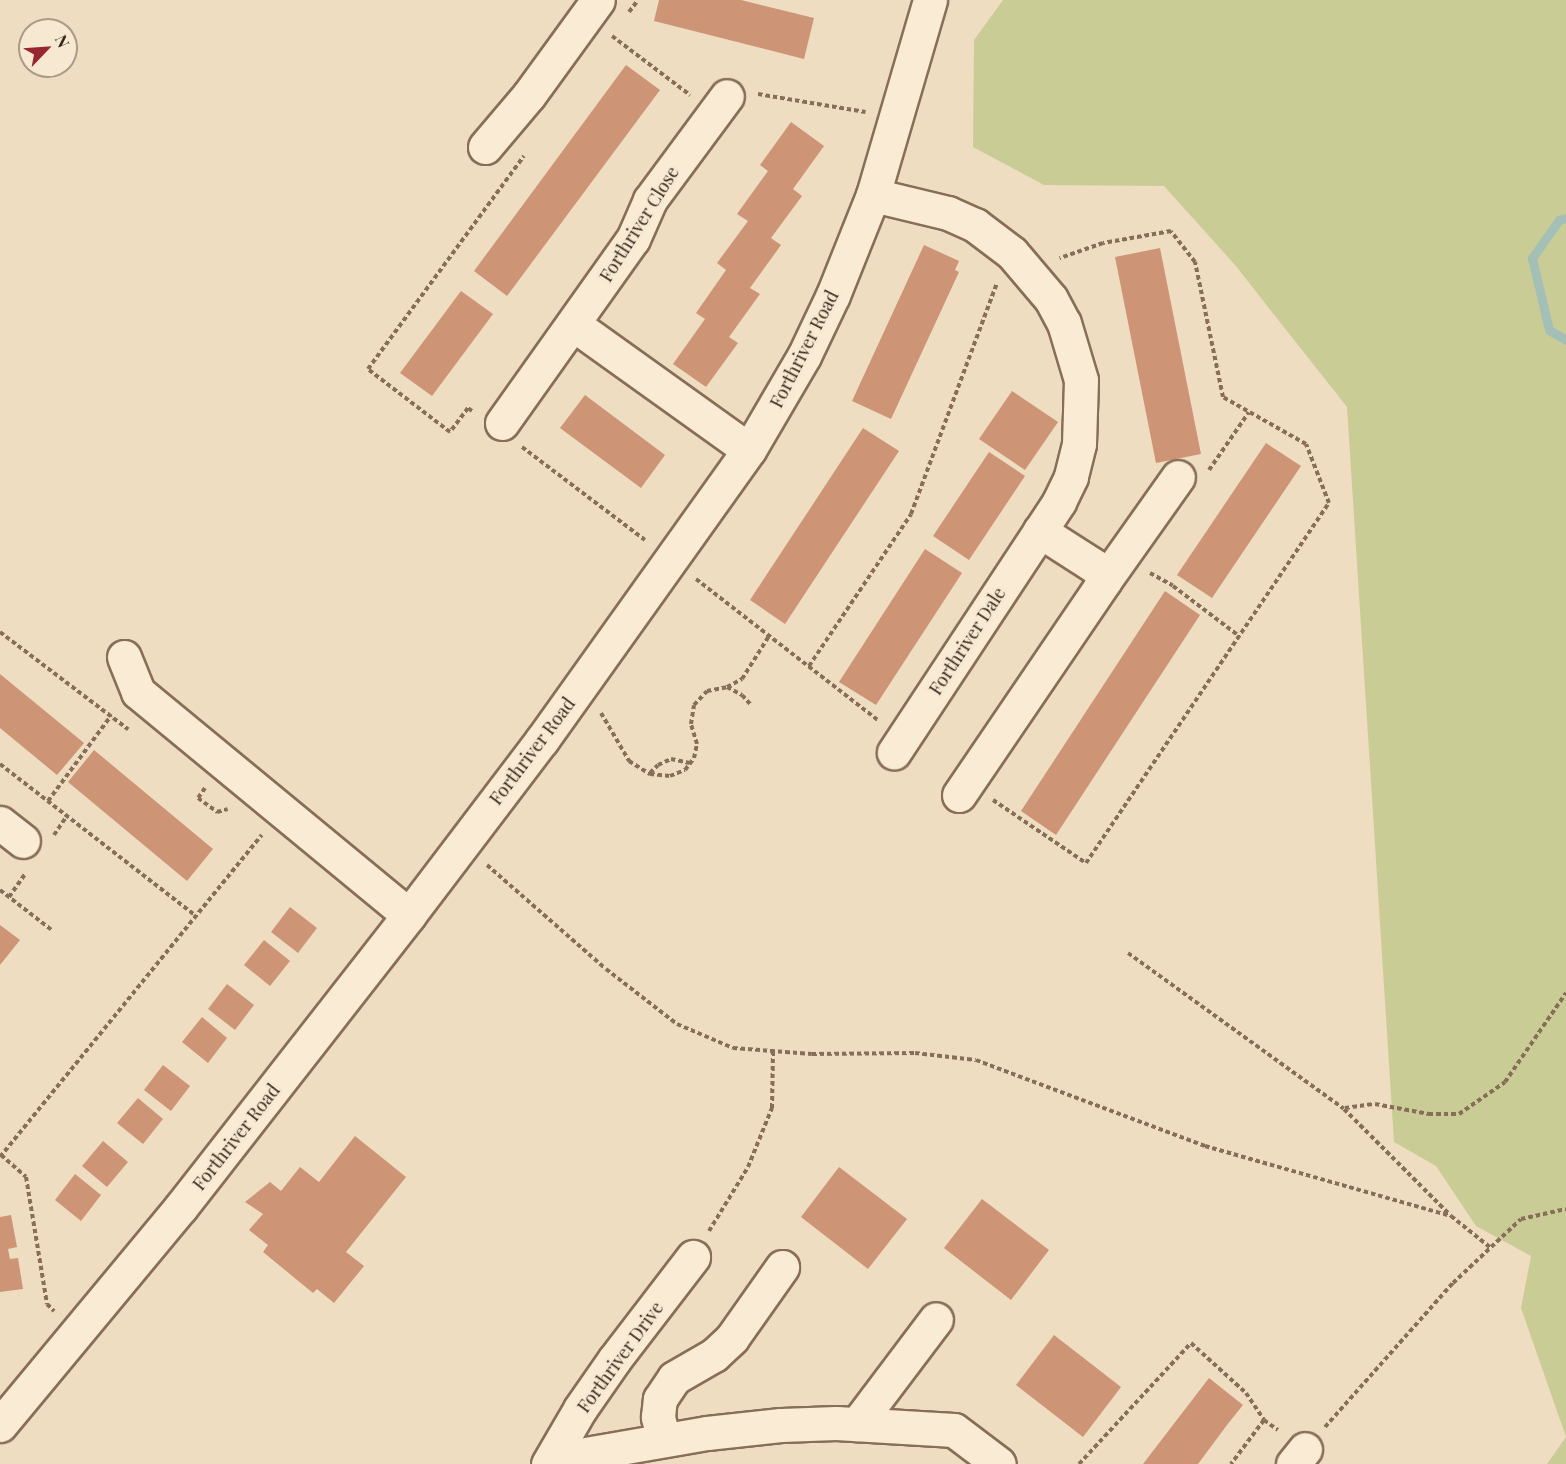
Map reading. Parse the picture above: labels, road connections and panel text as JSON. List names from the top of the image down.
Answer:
{
  "streets": {
    "street": [
      "Forthriver Close",
      "Forthriver Road",
      "Forthriver Dale",
      "Forthriver Drive"
    ]
  },
  "crossings": [
    ["Forthriver Road", "Forthriver Dale"]
  ],
  "north": "top right"
}
